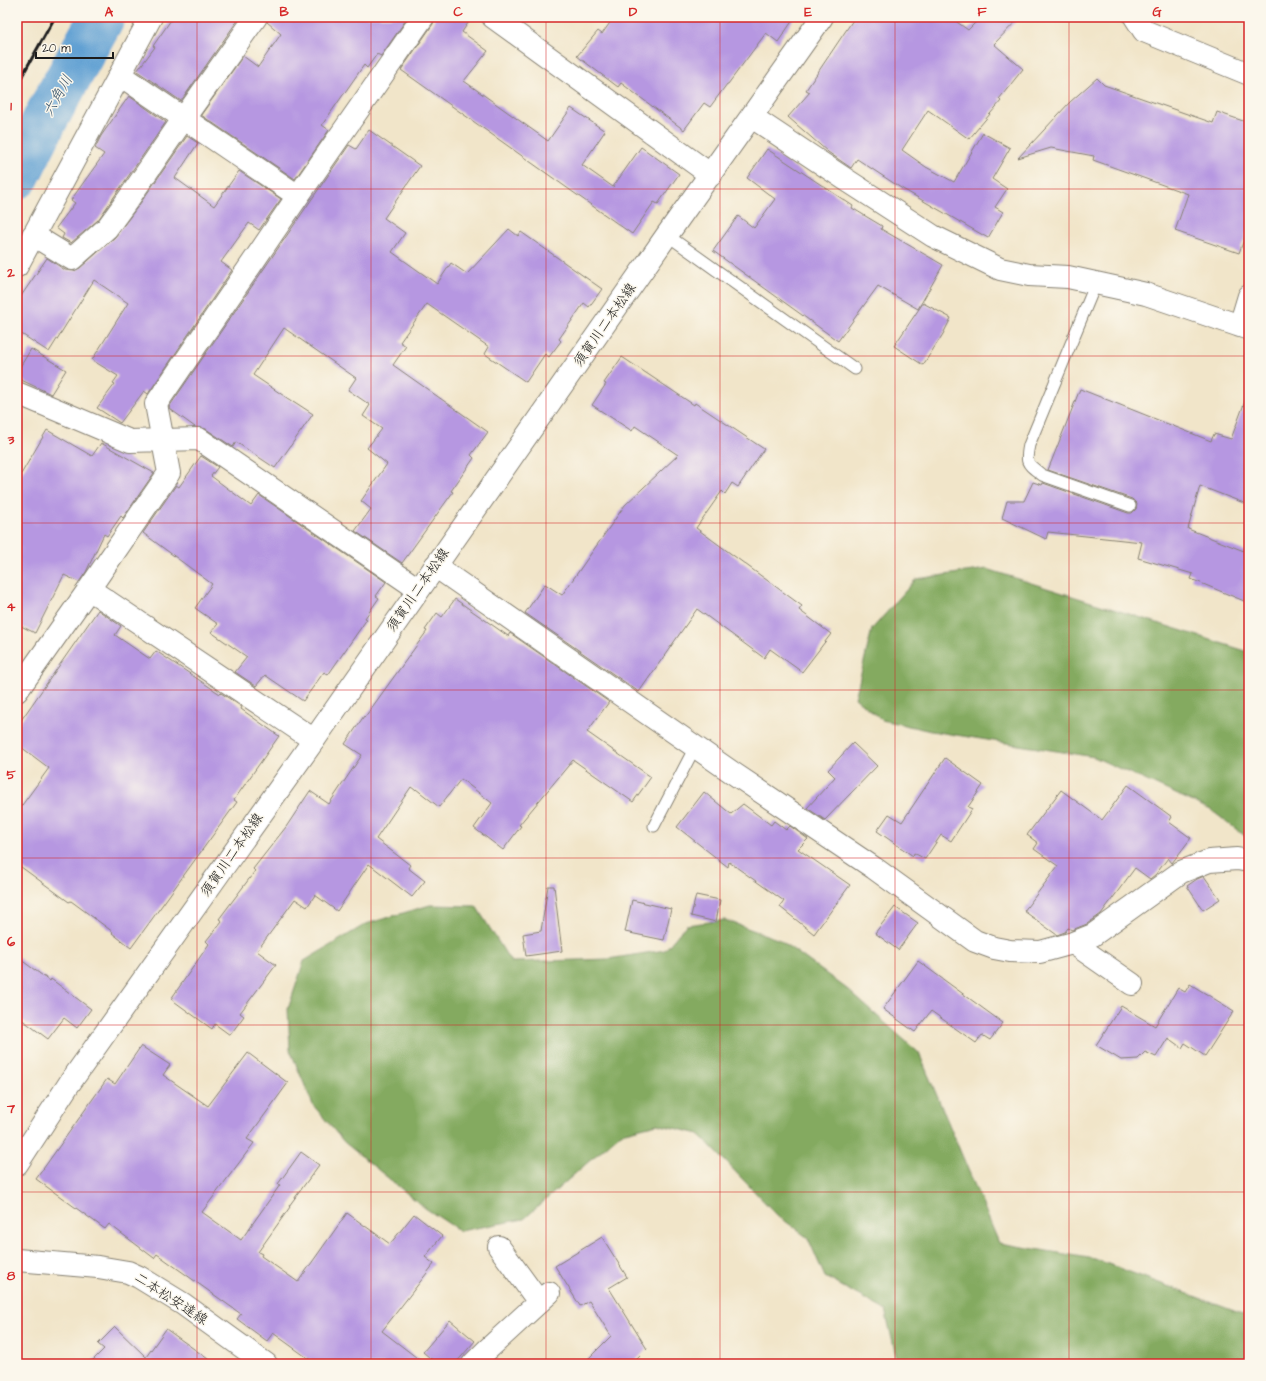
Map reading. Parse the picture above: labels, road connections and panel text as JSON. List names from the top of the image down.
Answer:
{
  "streets": {
    "street": ["須賀川二本松線", "二本松安達線"]
  },
  "water": ["六角川"],
  "scale_bar": "20 m",
  "grid": {
    "columns": [
      "A",
      "B",
      "C",
      "D",
      "E",
      "F",
      "G"
    ],
    "rows": [
      "1",
      "2",
      "3",
      "4",
      "5",
      "6",
      "7",
      "8"
    ]
  }
}
